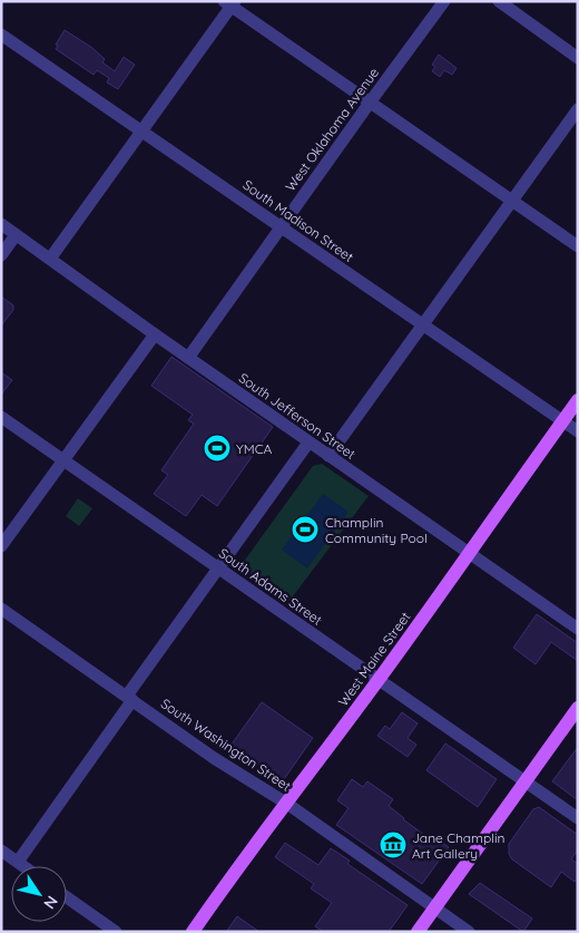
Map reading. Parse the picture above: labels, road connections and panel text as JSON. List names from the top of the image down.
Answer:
{
  "streets": {
    "main road": ["West Maine Street"],
    "street": [
      "West Oklahoma Avenue",
      "South Madison Street",
      "South Jefferson Street",
      "South Adams Street",
      "South Washington Street"
    ]
  },
  "crossings": [
    ["West Oklahoma Avenue", "South Madison Street"],
    ["West Oklahoma Avenue", "South Jefferson Street"],
    ["South Madison Street", "West Maine Street"],
    ["South Jefferson Street", "West Maine Street"],
    ["South Adams Street", "West Maine Street"],
    ["West Maine Street", "South Washington Street"]
  ],
  "places": {
    "sports": ["YMCA", "Champlin Community Pool"],
    "museum": ["Jane Champlin Art Gallery"]
  },
  "north": "bottom right"
}
